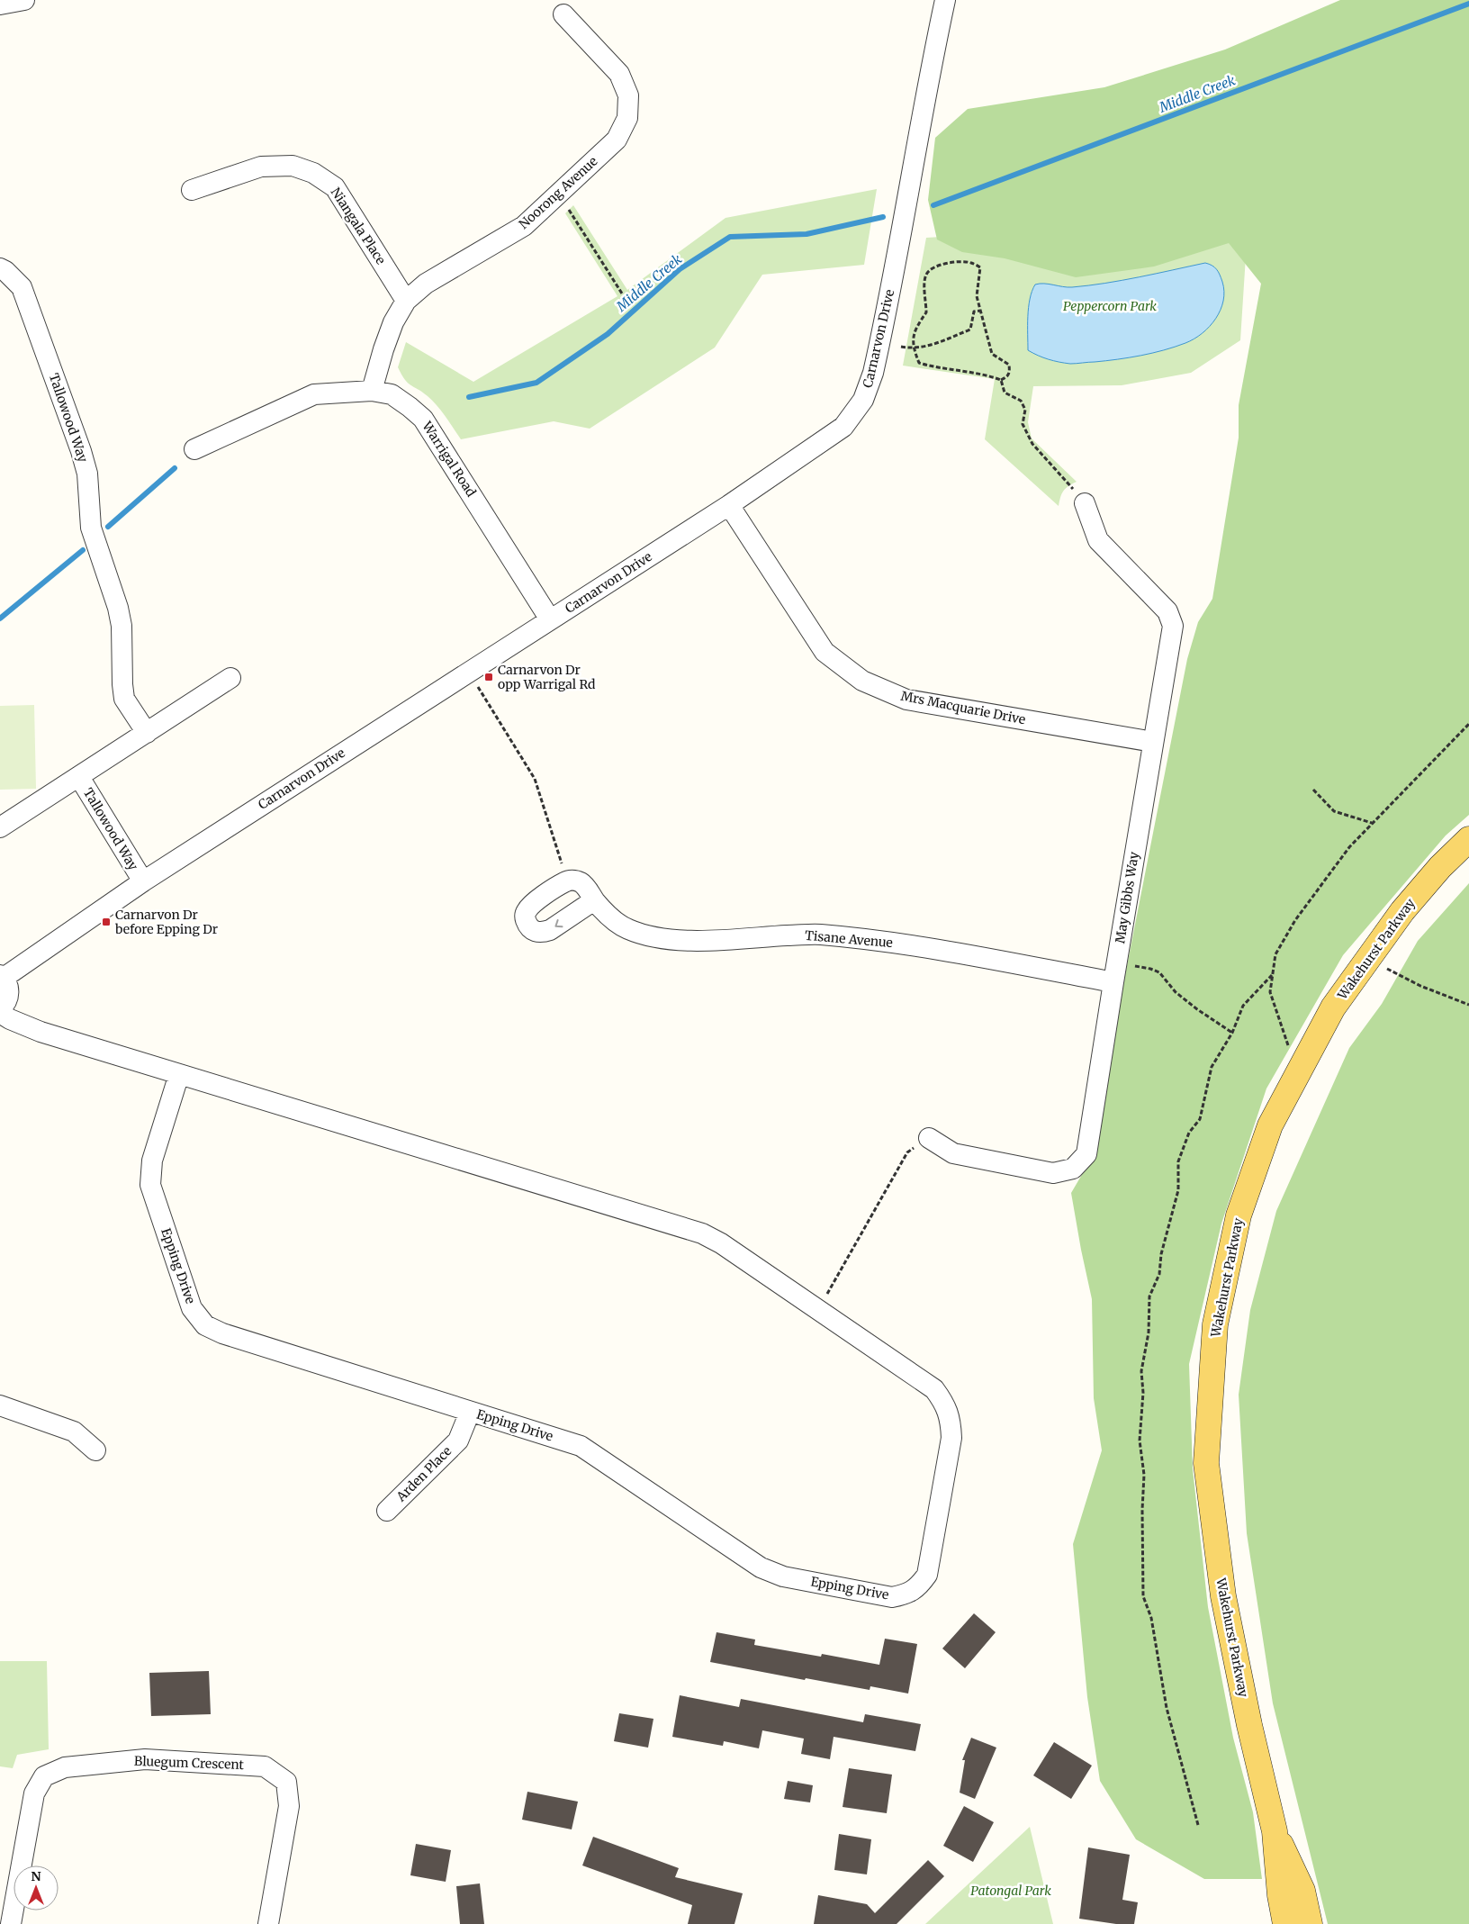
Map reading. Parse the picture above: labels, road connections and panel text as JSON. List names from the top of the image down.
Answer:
{
  "streets": {
    "main road": ["Wakehurst Parkway"],
    "street": [
      "Noorong Avenue",
      "Niangala Place",
      "Carnarvon Drive",
      "Tallowood Way",
      "Warrigal Road",
      "Mrs Macquarie Drive",
      "May Gibbs Way",
      "Tisane Avenue",
      "Epping Drive",
      "Arden Place",
      "Bluegum Crescent"
    ]
  },
  "crossings": [
    ["Noorong Avenue", "Niangala Place"],
    ["Noorong Avenue", "Warrigal Road"],
    ["Carnarvon Drive", "Tallowood Way"],
    ["Carnarvon Drive", "Warrigal Road"],
    ["Carnarvon Drive", "Mrs Macquarie Drive"],
    ["Mrs Macquarie Drive", "May Gibbs Way"],
    ["May Gibbs Way", "Tisane Avenue"],
    ["Epping Drive", "Arden Place"]
  ],
  "water": ["Middle Creek"],
  "parks": ["Peppercorn Park", "Patongal Park"],
  "places": {
    "transit": ["Carnarvon Dr opp Warrigal Rd", "Carnarvon Dr before Epping Dr"]
  },
  "north": "top"
}
